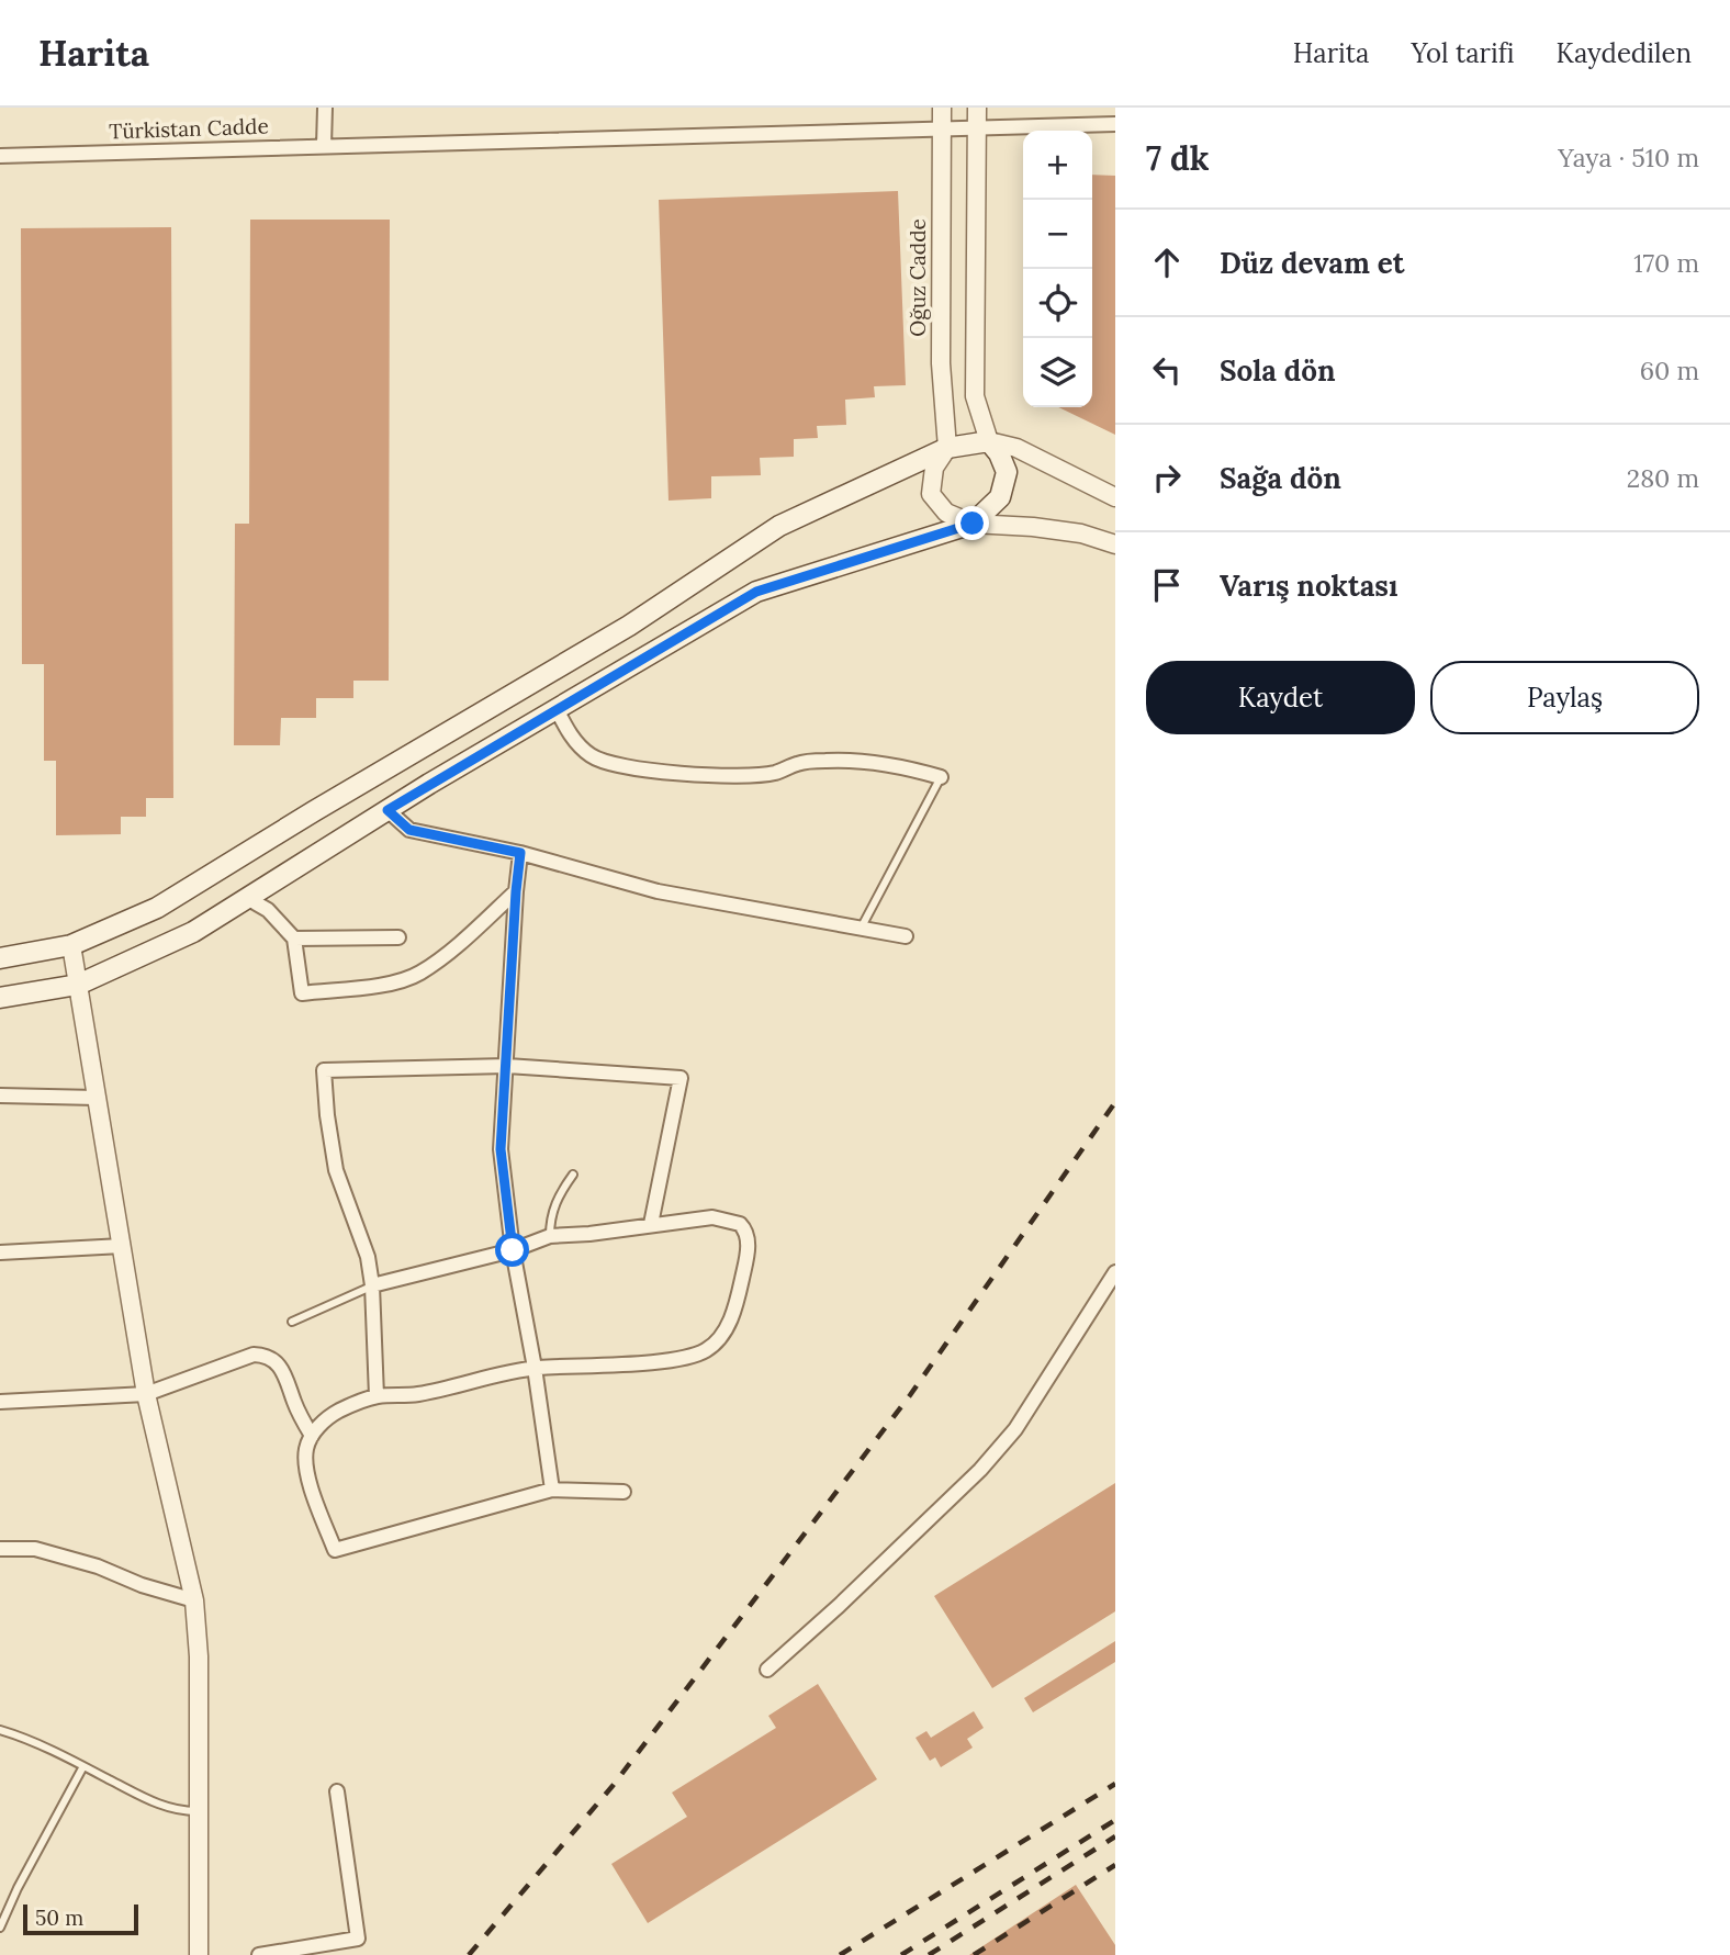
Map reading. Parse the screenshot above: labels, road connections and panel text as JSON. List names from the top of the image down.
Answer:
{
  "streets": {
    "street": ["Türkistan Cadde", "Oğuz Cadde"]
  },
  "crossings": [
    ["Türkistan Cadde", "Oğuz Cadde"]
  ],
  "scale_bar": "50 m",
  "page": {
    "header": "Harita",
    "nav": ["Harita", "Yol tarifi", "Kaydedilen"],
    "heading": ["7 dk", "Yaya · 510 m"],
    "map_buttons": ["+", "−"],
    "list": [
      ["Düz devam et", "170 m"],
      ["Sola dön", "60 m"],
      ["Sağa dön", "280 m"],
      "Varış noktası"
    ],
    "buttons": ["Kaydet", "Paylaş"],
    "scale": "50 m"
  }
}
